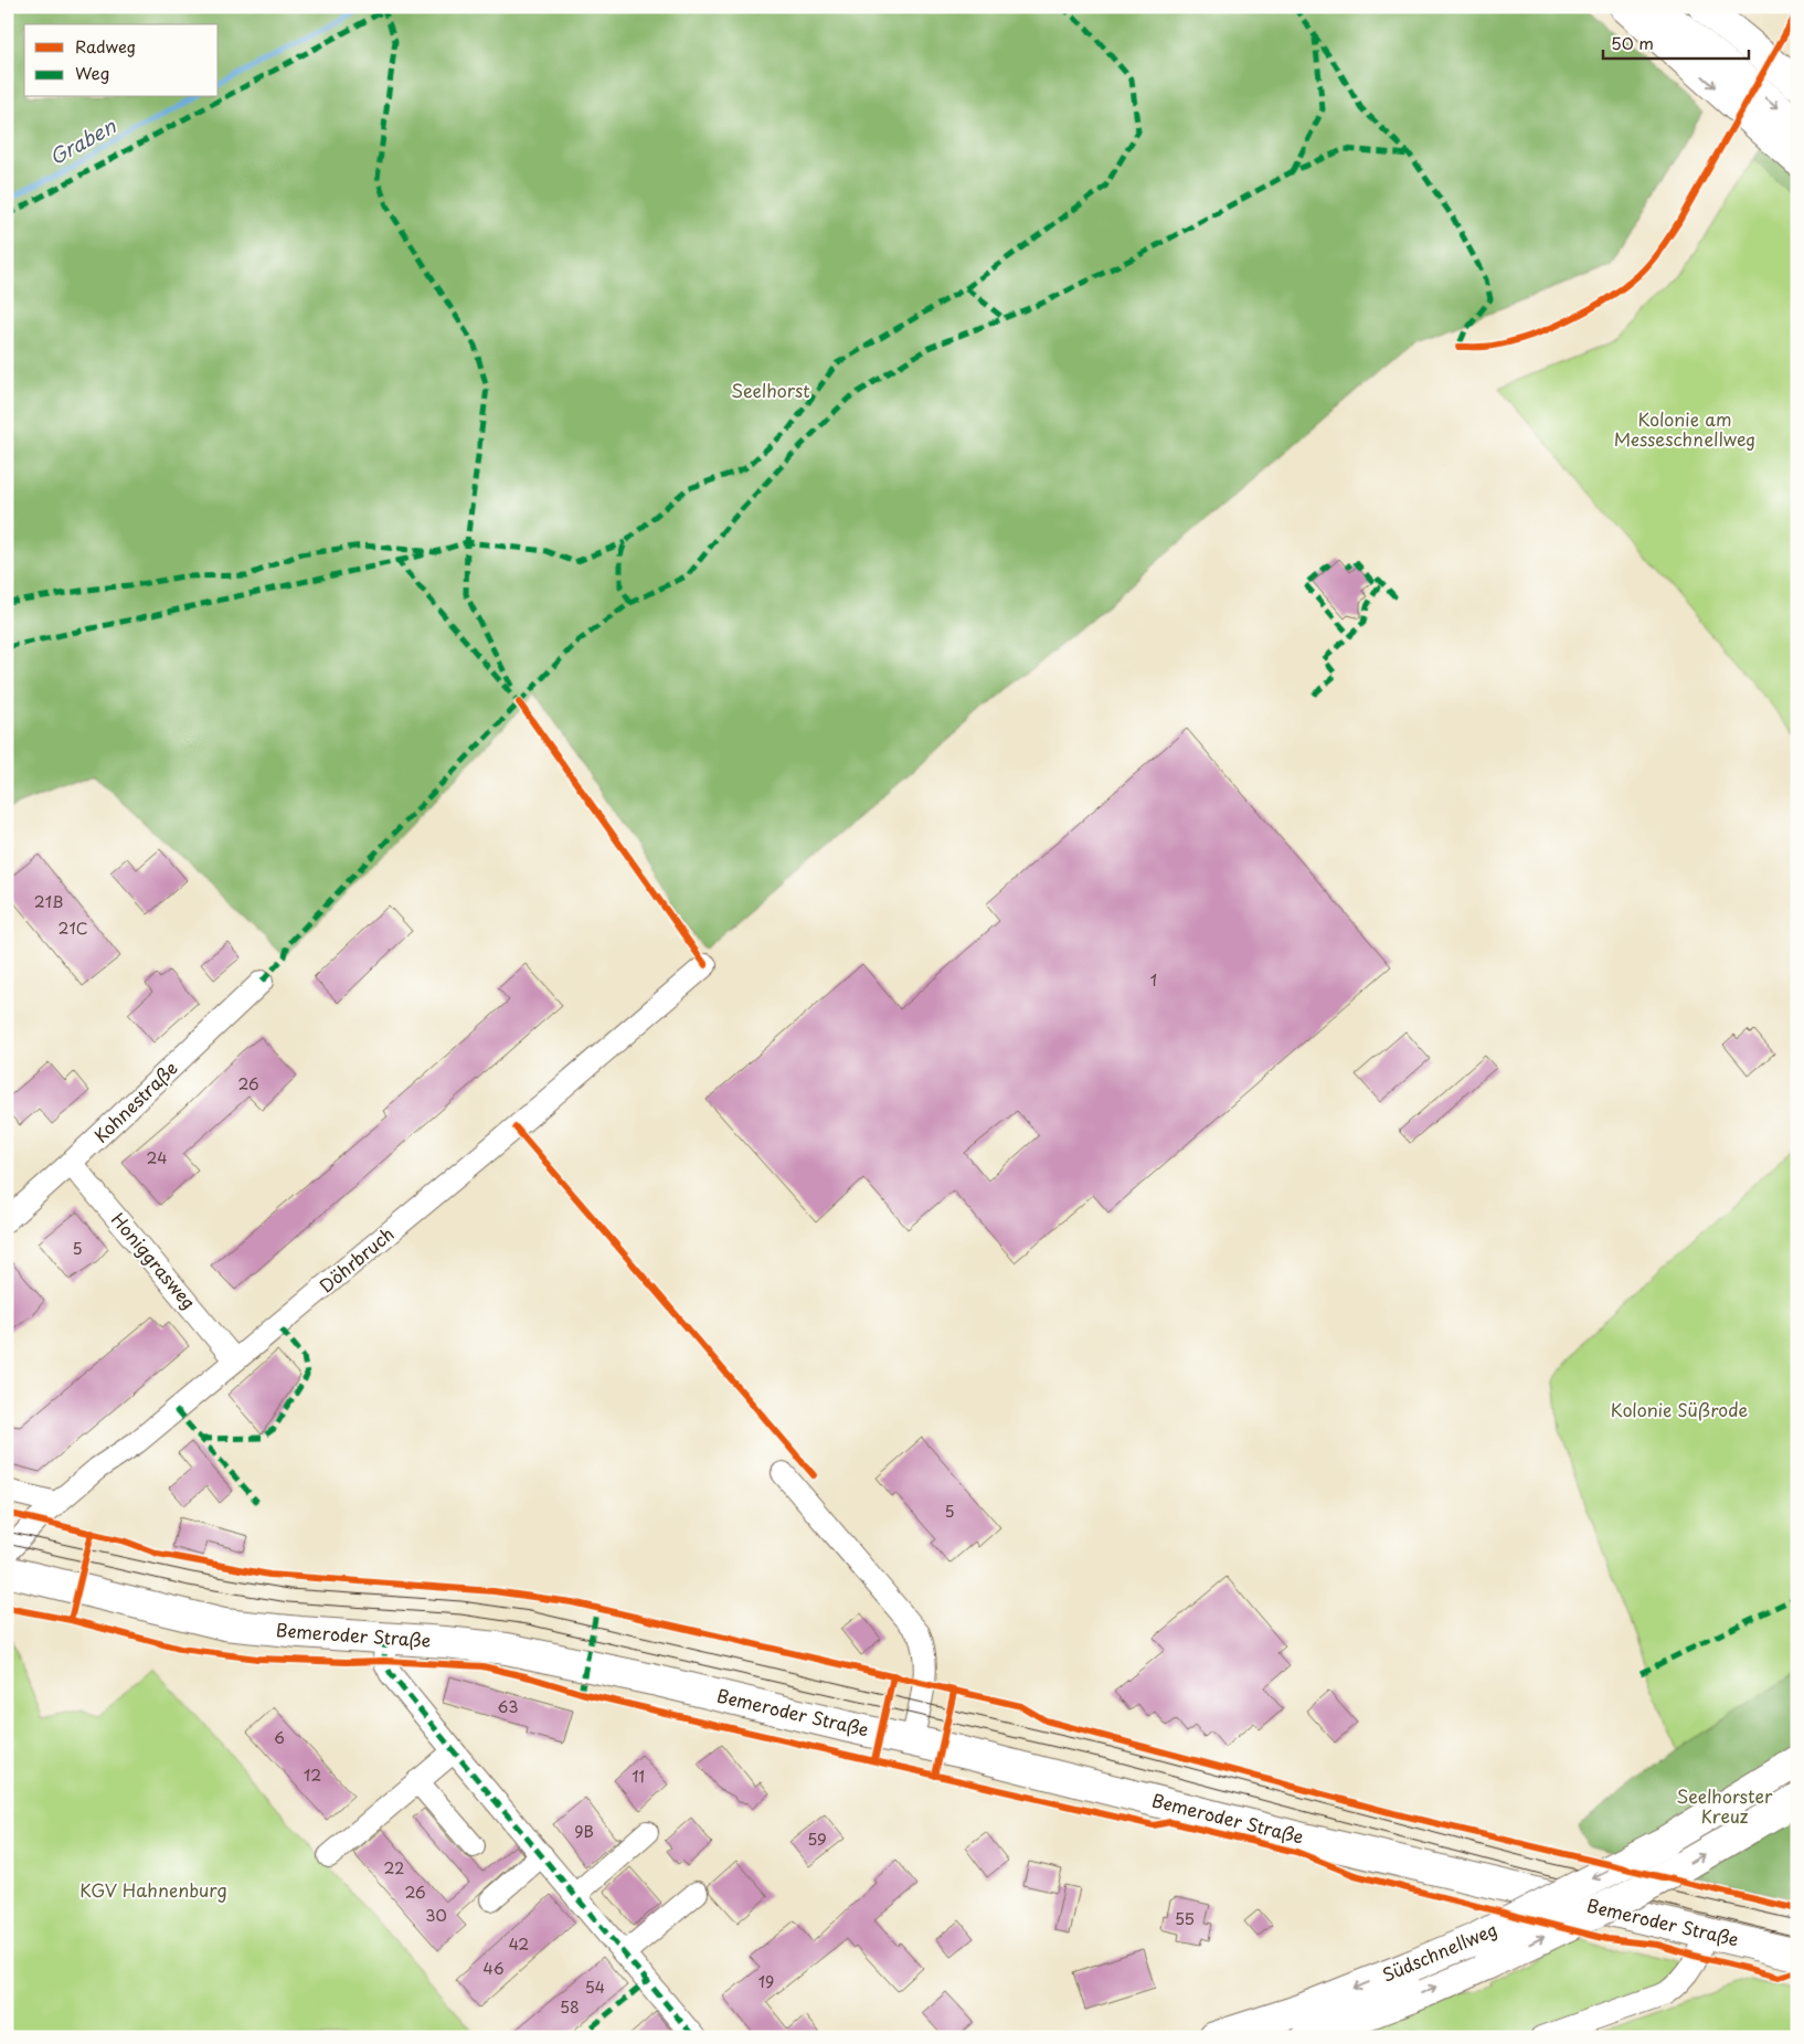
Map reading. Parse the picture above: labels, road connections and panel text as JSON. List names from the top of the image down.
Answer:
{
  "streets": {
    "main road": ["Bemeroder Straße", "Südschnellweg"],
    "street": ["Kohnestraße", "Döhrbruch", "Honiggrasweg"]
  },
  "crossings": [
    ["Kohnestraße", "Honiggrasweg"],
    ["Döhrbruch", "Honiggrasweg"]
  ],
  "water": ["Graben"],
  "parks": [
    "Seelhorst",
    "Kolonie am Messeschnellweg",
    "Kolonie Süßrode",
    "Seelhorster Kreuz",
    "KGV Hahnenburg"
  ],
  "house_numbers": [
    "21B",
    "21C",
    "1",
    "26",
    "24",
    "5",
    "5",
    "63",
    "6",
    "12",
    "11",
    "9B",
    "59",
    "22",
    "26",
    "30",
    "55",
    "42",
    "46",
    "19",
    "54",
    "58"
  ],
  "legend": ["Radweg", "Weg"],
  "scale_bar": "50 m"
}
